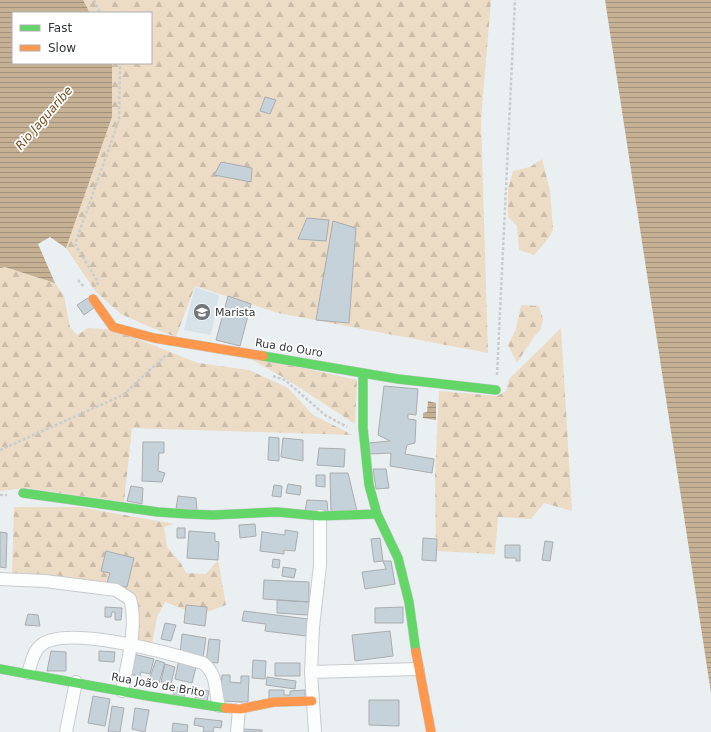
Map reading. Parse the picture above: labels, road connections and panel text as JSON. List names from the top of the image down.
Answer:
{
  "streets": {
    "street": ["Rua do Ouro", "Rua João de Brito"]
  },
  "water": ["Rio Jaguaribe"],
  "places": {
    "school or university": ["Marista"]
  },
  "legend": ["Fast", "Slow"]
}
